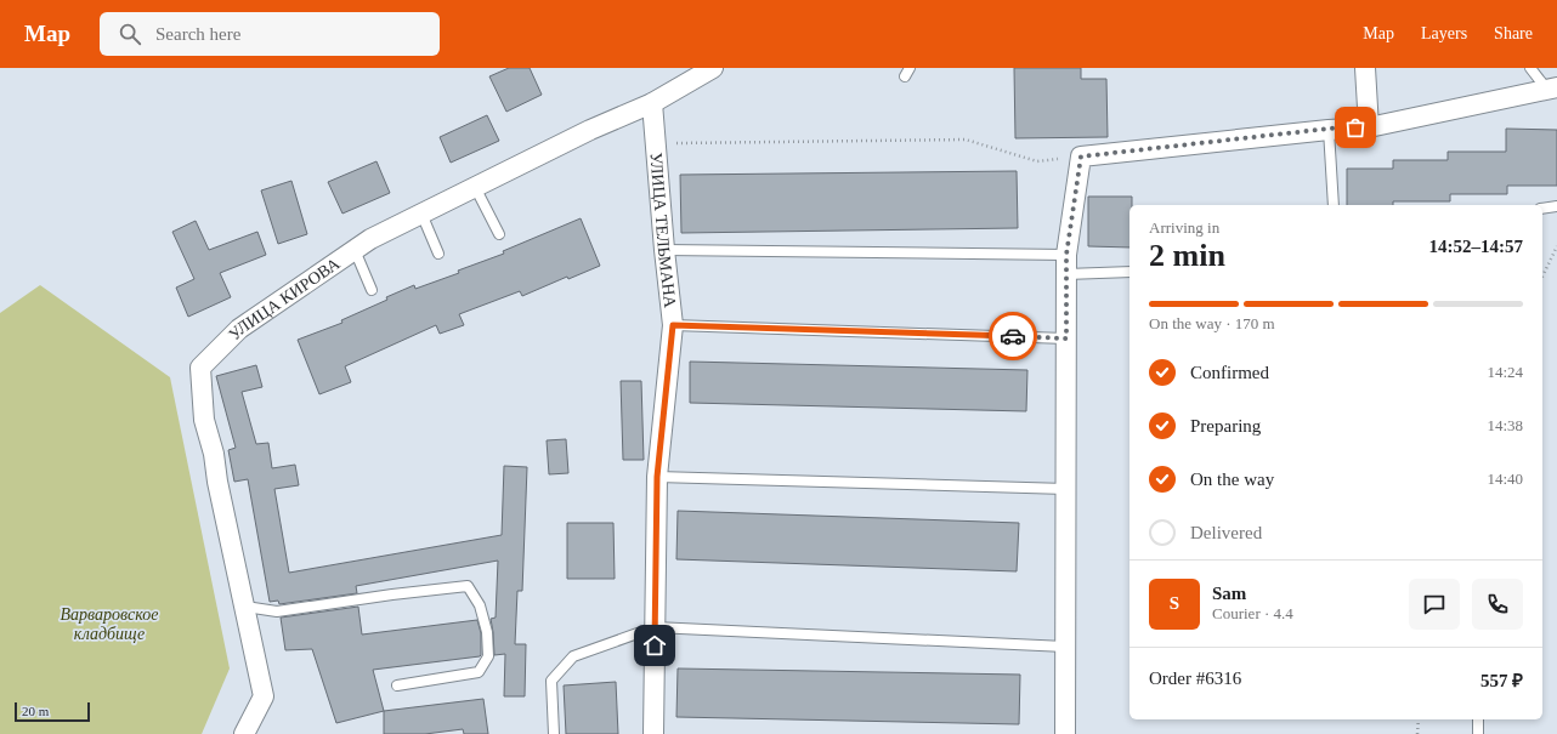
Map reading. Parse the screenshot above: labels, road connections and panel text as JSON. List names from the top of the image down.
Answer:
{
  "streets": {
    "street": ["УЛИЦА ТЕЛЬМАНА", "УЛИЦА КИРОВА"]
  },
  "crossings": [
    ["УЛИЦА ТЕЛЬМАНА", "УЛИЦА КИРОВА"]
  ],
  "parks": ["Варваровское кладбище"],
  "scale_bar": "20 m",
  "page": {
    "header": "Map",
    "search": "Search here",
    "nav": ["Map", "Layers", "Share"],
    "heading": ["2 min", "Arriving in", "14:52–14:57"],
    "panel": [
      "Sam",
      "Courier · 4.4",
      "Order #6316",
      "557 ₽"
    ],
    "bar": "On the way · 170 m",
    "list": [
      ["Confirmed", "14:24"],
      ["Preparing", "14:38"],
      ["On the way", "14:40"],
      "Delivered"
    ],
    "round": "S",
    "scale": "20 m"
  }
}
